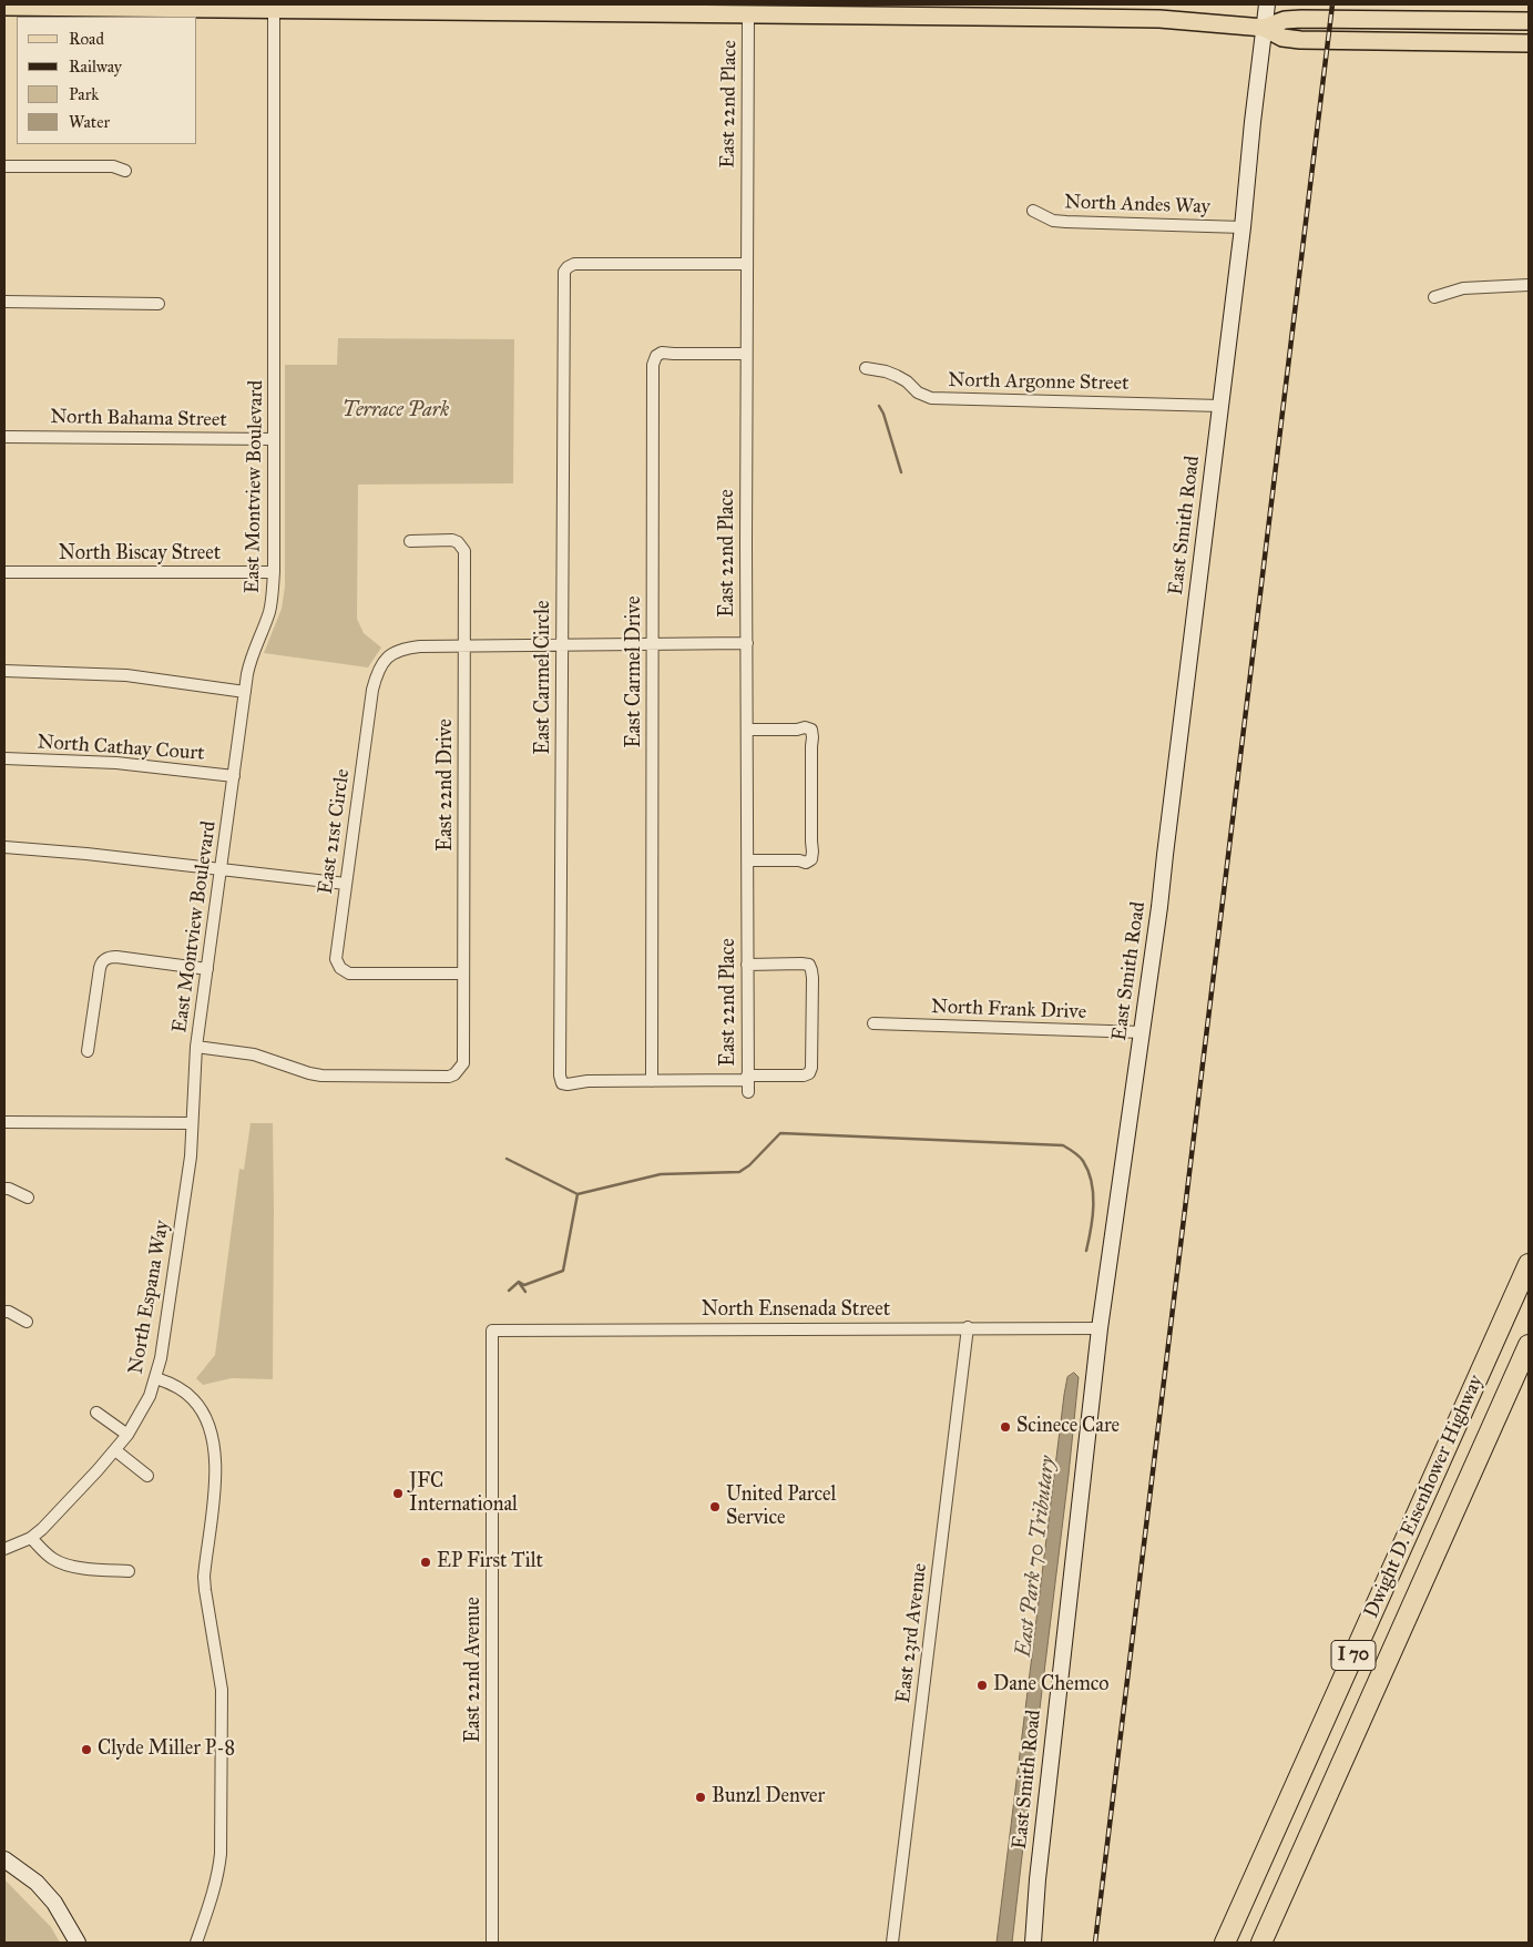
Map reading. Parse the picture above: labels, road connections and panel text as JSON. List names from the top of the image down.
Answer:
{
  "streets": {
    "highway": ["Dwight D. Eisenhower Highway", "I 70"],
    "street": [
      "East 22nd Place",
      "North Andes Way",
      "North Argonne Street",
      "North Bahama Street",
      "East Montview Boulevard",
      "East Smith Road",
      "North Biscay Street",
      "East Carmel Drive",
      "East Carmel Circle",
      "North Cathay Court",
      "East 22nd Drive",
      "East 21st Circle",
      "North Frank Drive",
      "North Espana Way",
      "North Ensenada Street",
      "East 23rd Avenue",
      "East 22nd Avenue"
    ]
  },
  "crossings": [
    ["East 22nd Place", "East Carmel Drive"],
    ["East 22nd Place", "East Carmel Circle"],
    ["East 22nd Place", "East 21st Circle"],
    ["North Andes Way", "East Smith Road"],
    ["North Argonne Street", "East Smith Road"],
    ["North Bahama Street", "East Montview Boulevard"],
    ["East Montview Boulevard", "North Biscay Street"],
    ["East Montview Boulevard", "North Cathay Court"],
    ["East Montview Boulevard", "East 22nd Drive"],
    ["East Montview Boulevard", "North Espana Way"],
    ["East Smith Road", "North Frank Drive"],
    ["East Smith Road", "North Ensenada Street"],
    ["East Carmel Drive", "East Carmel Circle"],
    ["East Carmel Drive", "East 21st Circle"],
    ["East Carmel Circle", "East 21st Circle"],
    ["East 22nd Drive", "East 21st Circle"],
    ["North Ensenada Street", "East 23rd Avenue"],
    ["North Ensenada Street", "East 22nd Avenue"]
  ],
  "water": ["East Park 70 Tributary"],
  "parks": ["Terrace Park"],
  "places": [
    "Scinece Care",
    "JFC International",
    "United Parcel Service",
    "EP First Tilt",
    "Dane Chemco",
    "Clyde Miller P-8",
    "Bunzl Denver"
  ],
  "legend": [
    "Road",
    "Railway",
    "Park",
    "Water"
  ]
}
